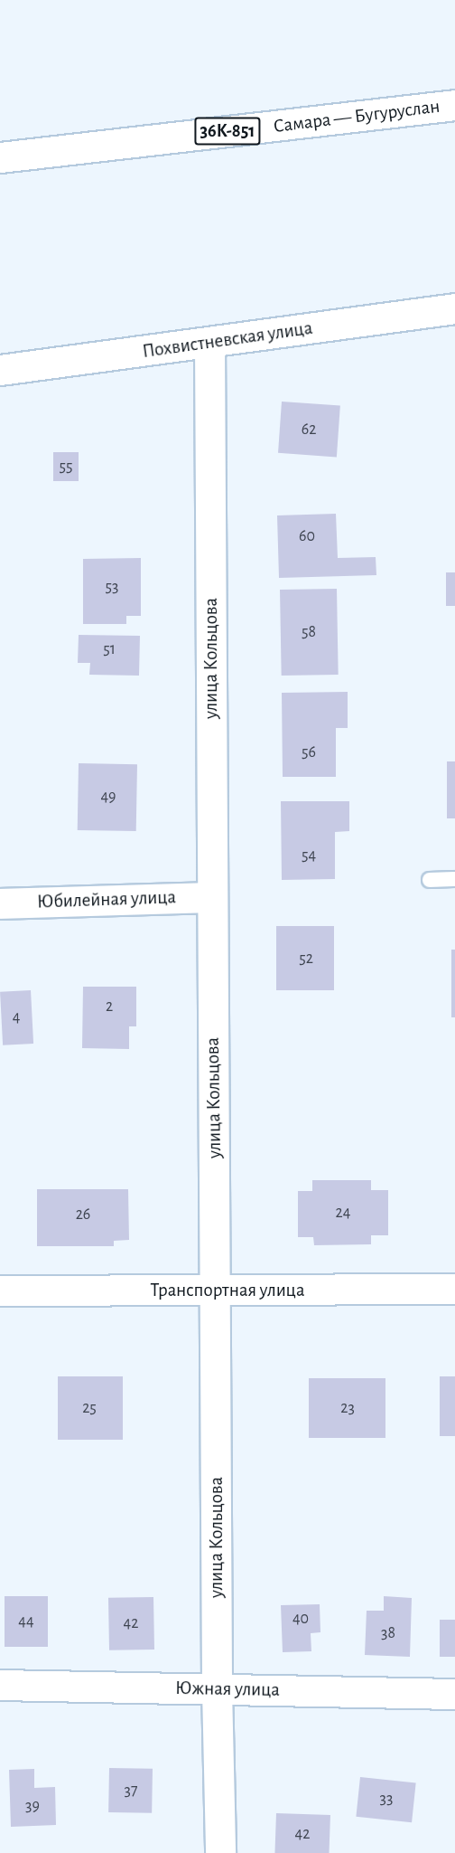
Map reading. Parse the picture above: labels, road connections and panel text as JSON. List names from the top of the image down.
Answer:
{
  "streets": {
    "street": [
      "Самара — Бугуруслан",
      "36К-851",
      "Похвистневская улица",
      "улица Кольцова",
      "Юбилейная улица",
      "Транспортная улица",
      "Южная улица"
    ]
  },
  "crossings": [
    ["Похвистневская улица", "улица Кольцова"],
    ["улица Кольцова", "Юбилейная улица"],
    ["улица Кольцова", "Транспортная улица"],
    ["улица Кольцова", "Южная улица"]
  ],
  "house_numbers": [
    "62",
    "55",
    "60",
    "53",
    "58",
    "51",
    "56",
    "49",
    "54",
    "52",
    "2",
    "4",
    "24",
    "26",
    "25",
    "23",
    "40",
    "44",
    "42",
    "38",
    "37",
    "33",
    "39",
    "42"
  ]
}
